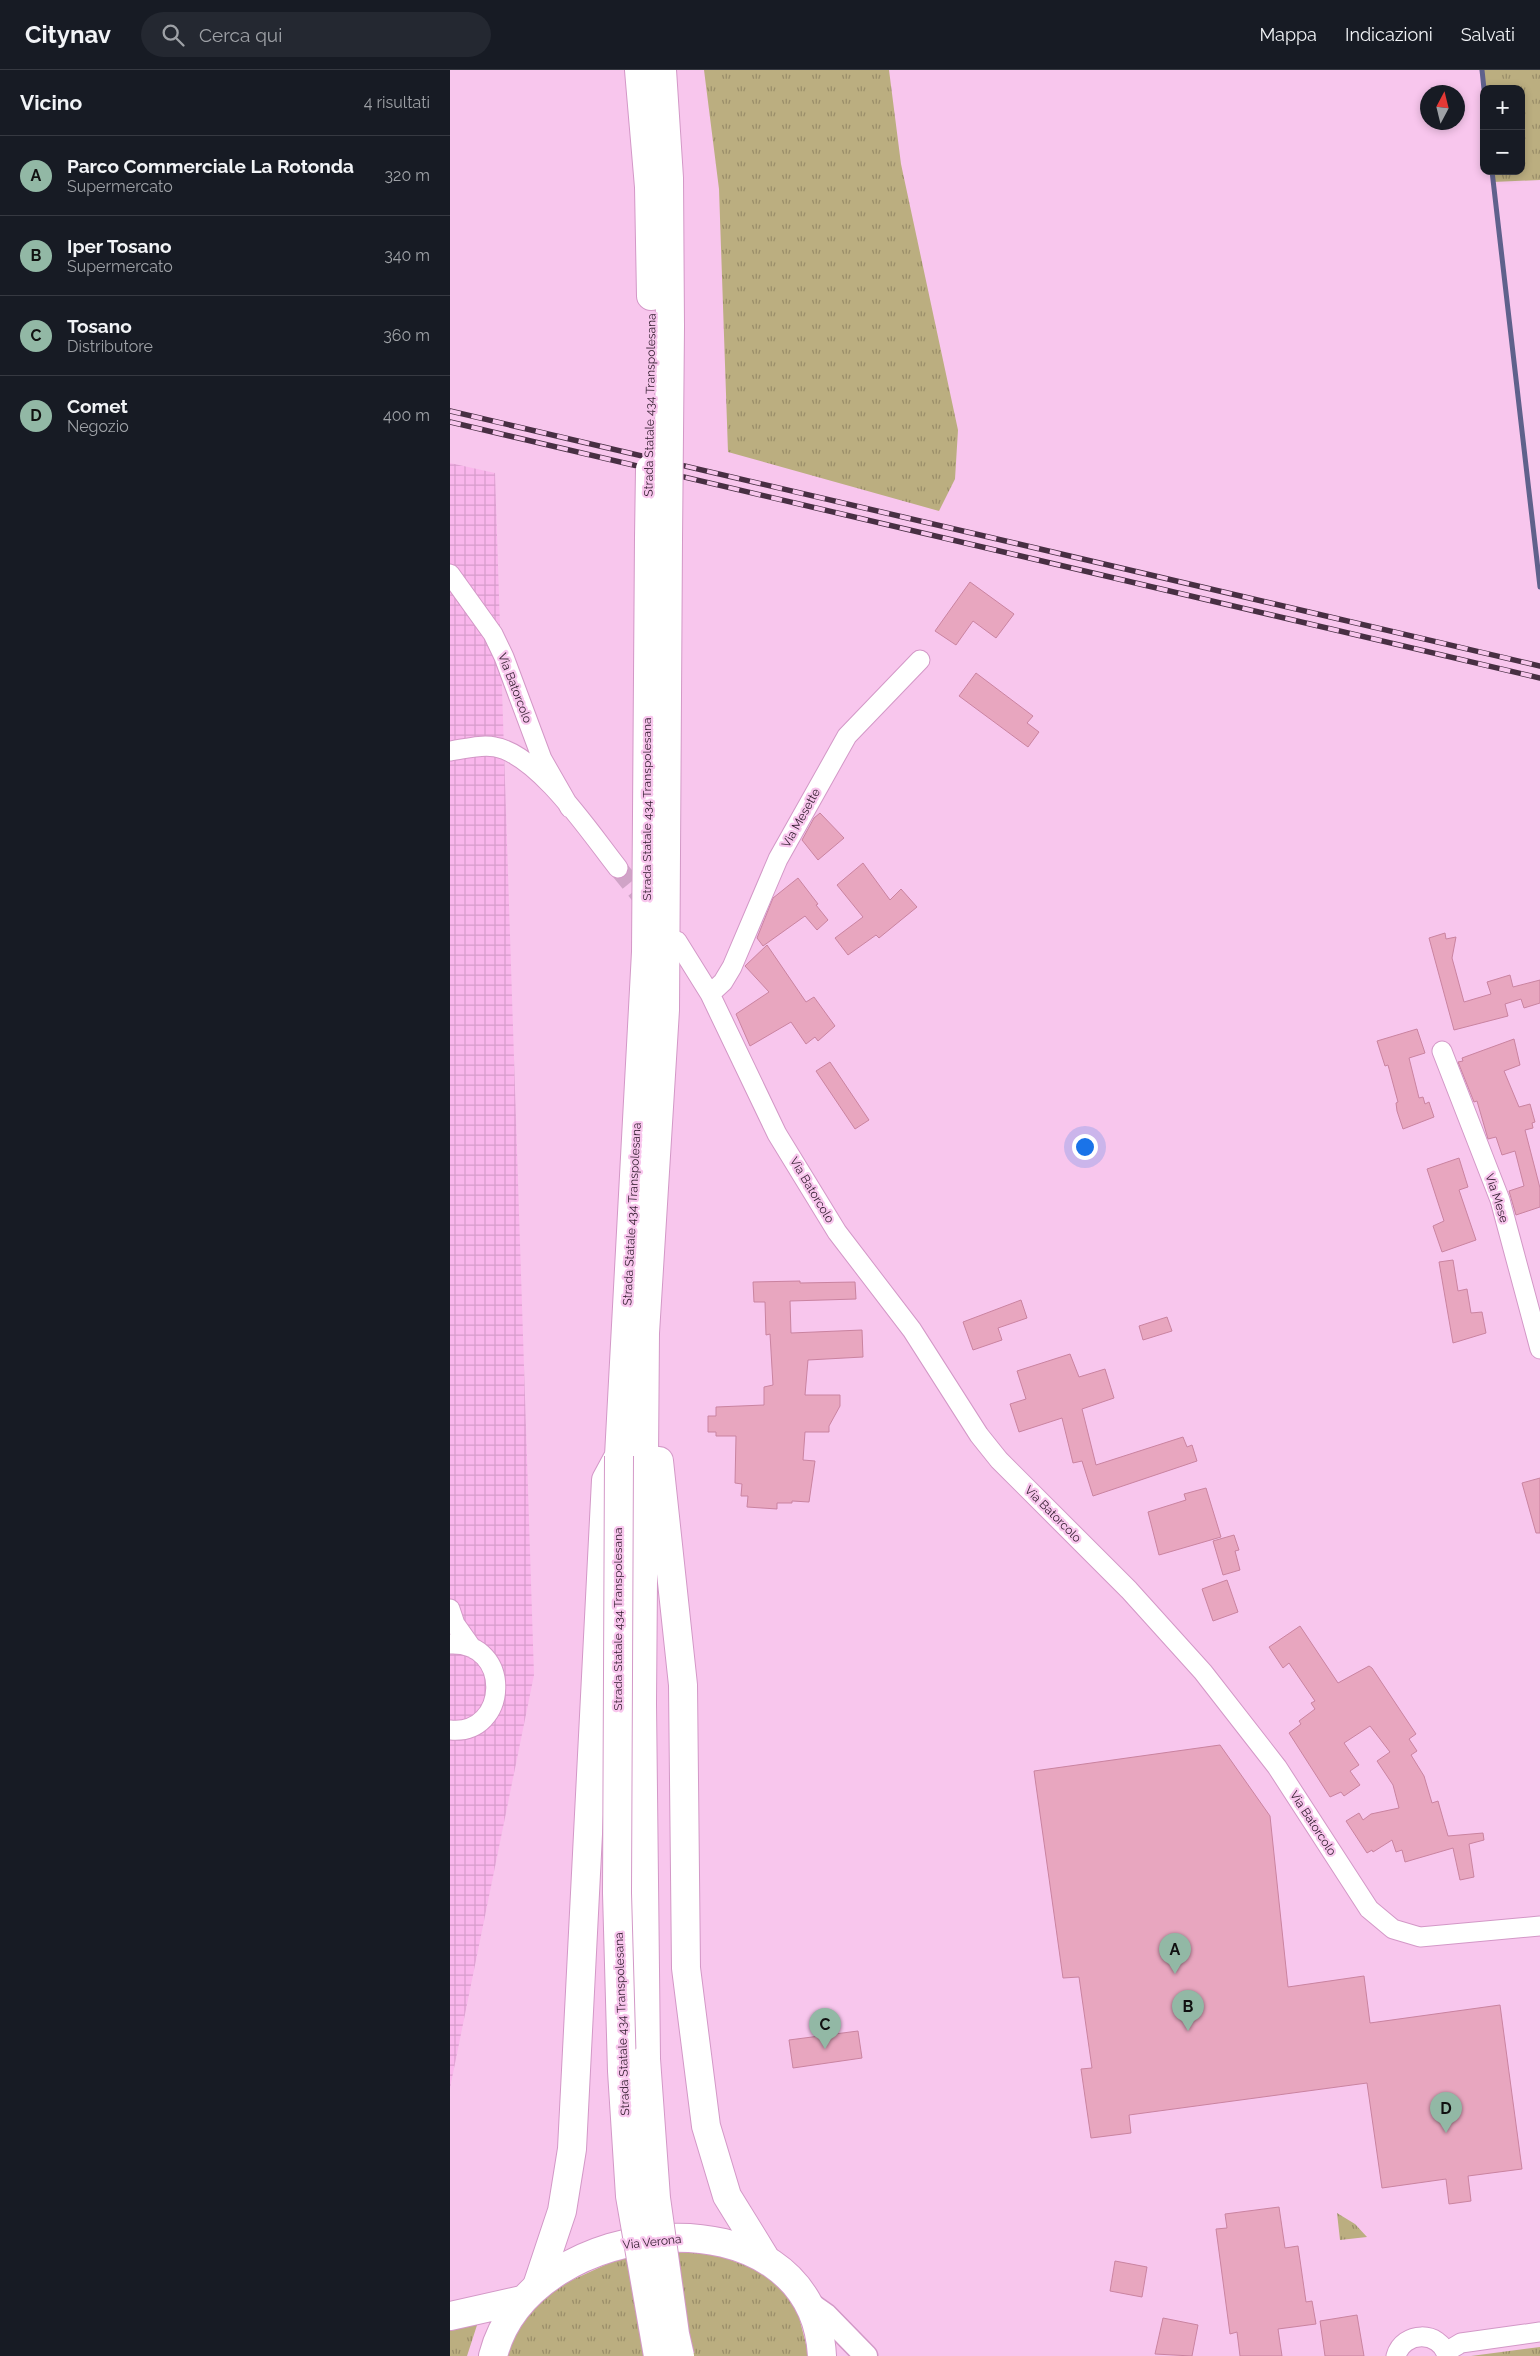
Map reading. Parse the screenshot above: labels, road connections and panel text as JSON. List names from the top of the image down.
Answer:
{
  "streets": {
    "main road": ["Strada Statale 434 Transpolesana", "Via Verona"],
    "street": ["Via Batorcolo", "Via Mesette", "Via Mese"]
  },
  "crossings": [
    ["Via Batorcolo", "Via Mesette"]
  ],
  "north": "top",
  "page": {
    "header": "Citynav",
    "search": "Cerca qui",
    "nav": ["Mappa", "Indicazioni", "Salvati"],
    "heading": ["Vicino", "4 risultati"],
    "map_buttons": ["+", "−"],
    "list": [
      {
        "mark": "A",
        "name": "Parco Commerciale La Rotonda",
        "note": "Supermercato",
        "value": "320 m"
      },
      {
        "mark": "B",
        "name": "Iper Tosano",
        "note": "Supermercato",
        "value": "340 m"
      },
      {
        "mark": "C",
        "name": "Tosano",
        "note": "Distributore",
        "value": "360 m"
      },
      {
        "mark": "D",
        "name": "Comet",
        "note": "Negozio",
        "value": "400 m"
      }
    ],
    "pins": [
      "A",
      "B",
      "C",
      "D"
    ]
  }
}
